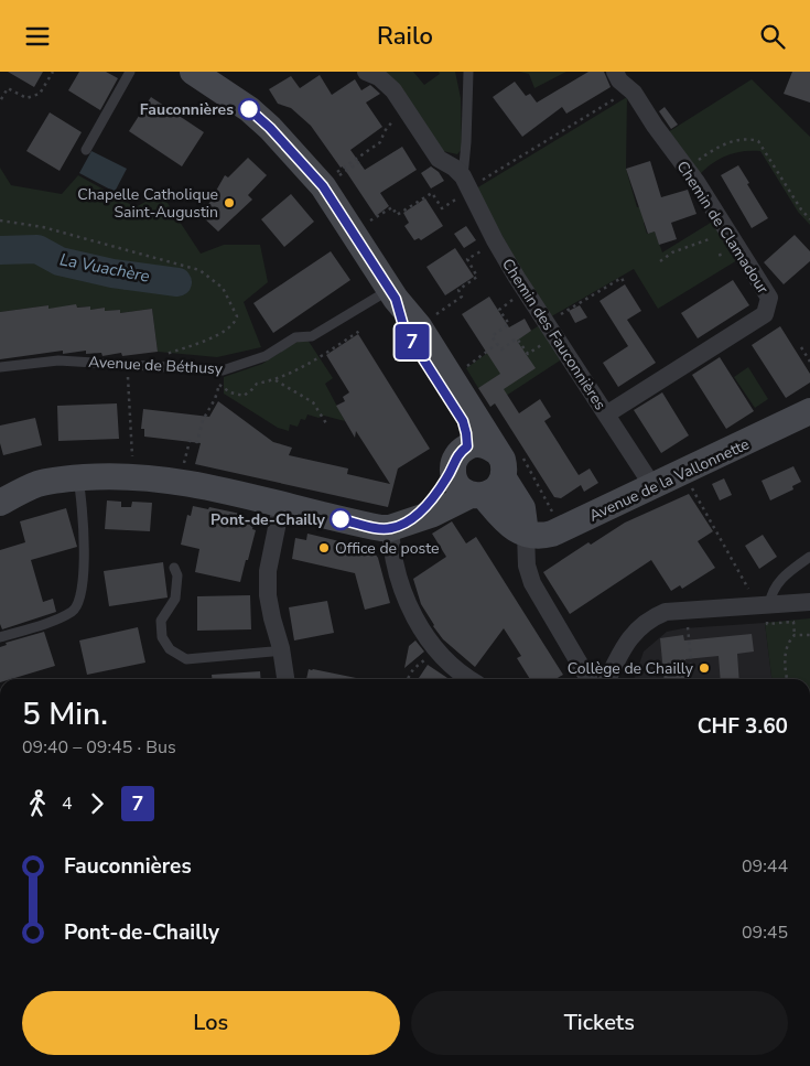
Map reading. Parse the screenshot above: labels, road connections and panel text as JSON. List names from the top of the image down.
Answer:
{
  "streets": {
    "street": ["Chemin de Clamadour", "Chemin des Fauconnières", "Avenue de la Vallonnette"],
    "lane": ["Avenue de Béthusy"]
  },
  "crossings": [
    ["Chemin de Clamadour", "Chemin des Fauconnières"],
    ["Chemin des Fauconnières", "Avenue de la Vallonnette"]
  ],
  "water": ["La Vuachère"],
  "places": [
    "Fauconnières",
    "Chapelle Catholique Saint-Augustin",
    "Pont-de-Chailly",
    "Office de poste",
    "Collège de Chailly"
  ],
  "lines": ["bus line 7"],
  "page": {
    "header": "Railo",
    "on_map": "7",
    "heading": ["5 Min.", "09:40 – 09:45 · Bus", "CHF 3.60"],
    "legs": ["4", "7"],
    "list": [
      {
        "name": "Fauconnières",
        "value": "09:44"
      },
      {
        "name": "Pont-de-Chailly",
        "value": "09:45"
      }
    ],
    "buttons": ["Los", "Tickets"]
  }
}
